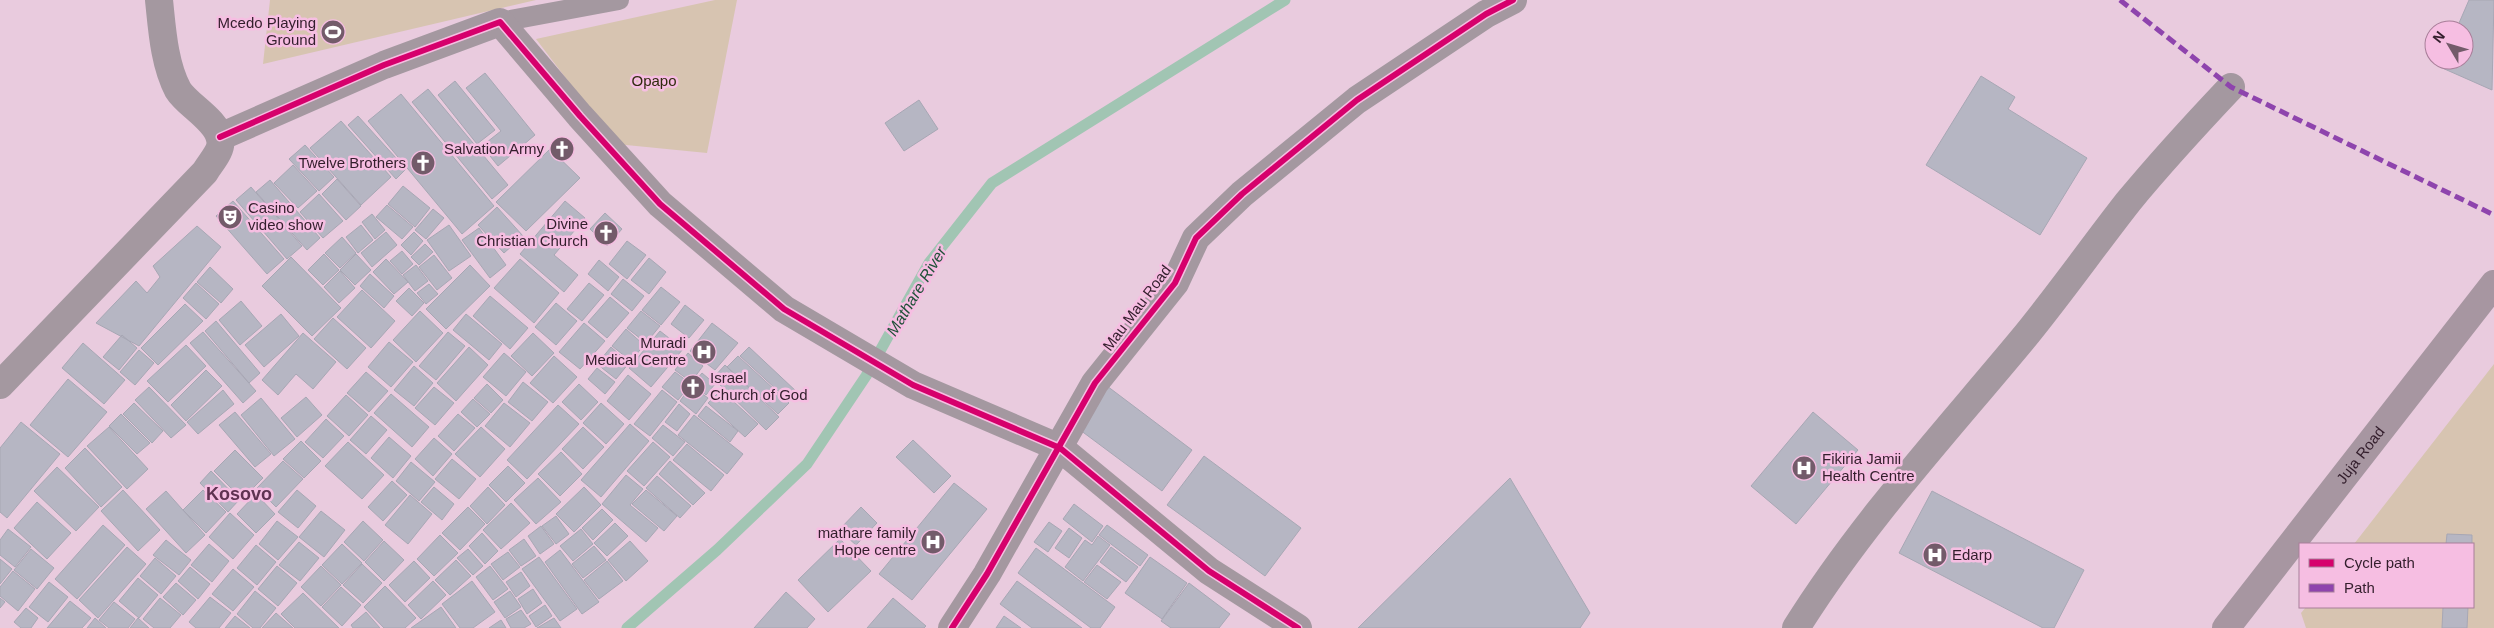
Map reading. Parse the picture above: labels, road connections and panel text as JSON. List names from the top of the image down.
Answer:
{
  "streets": {
    "main road": ["Juja Road"],
    "street": ["Mau Mau Road"]
  },
  "districts": ["Kosovo"],
  "water": ["Mathare River"],
  "parks": ["Opapo"],
  "places": {
    "sports": ["Mcedo Playing Ground"],
    "church": [
      "Salvation Army",
      "Twelve Brothers",
      "Divine Christian Church",
      "Israel Church of God"
    ],
    "theatre": ["Casino video show"],
    "hospital": [
      "Muradi Medical Centre",
      "Fikiria Jamii Health Centre",
      "mathare family Hope centre",
      "Edarp"
    ]
  },
  "legend": ["Cycle path", "Path"],
  "north": "top left"
}
